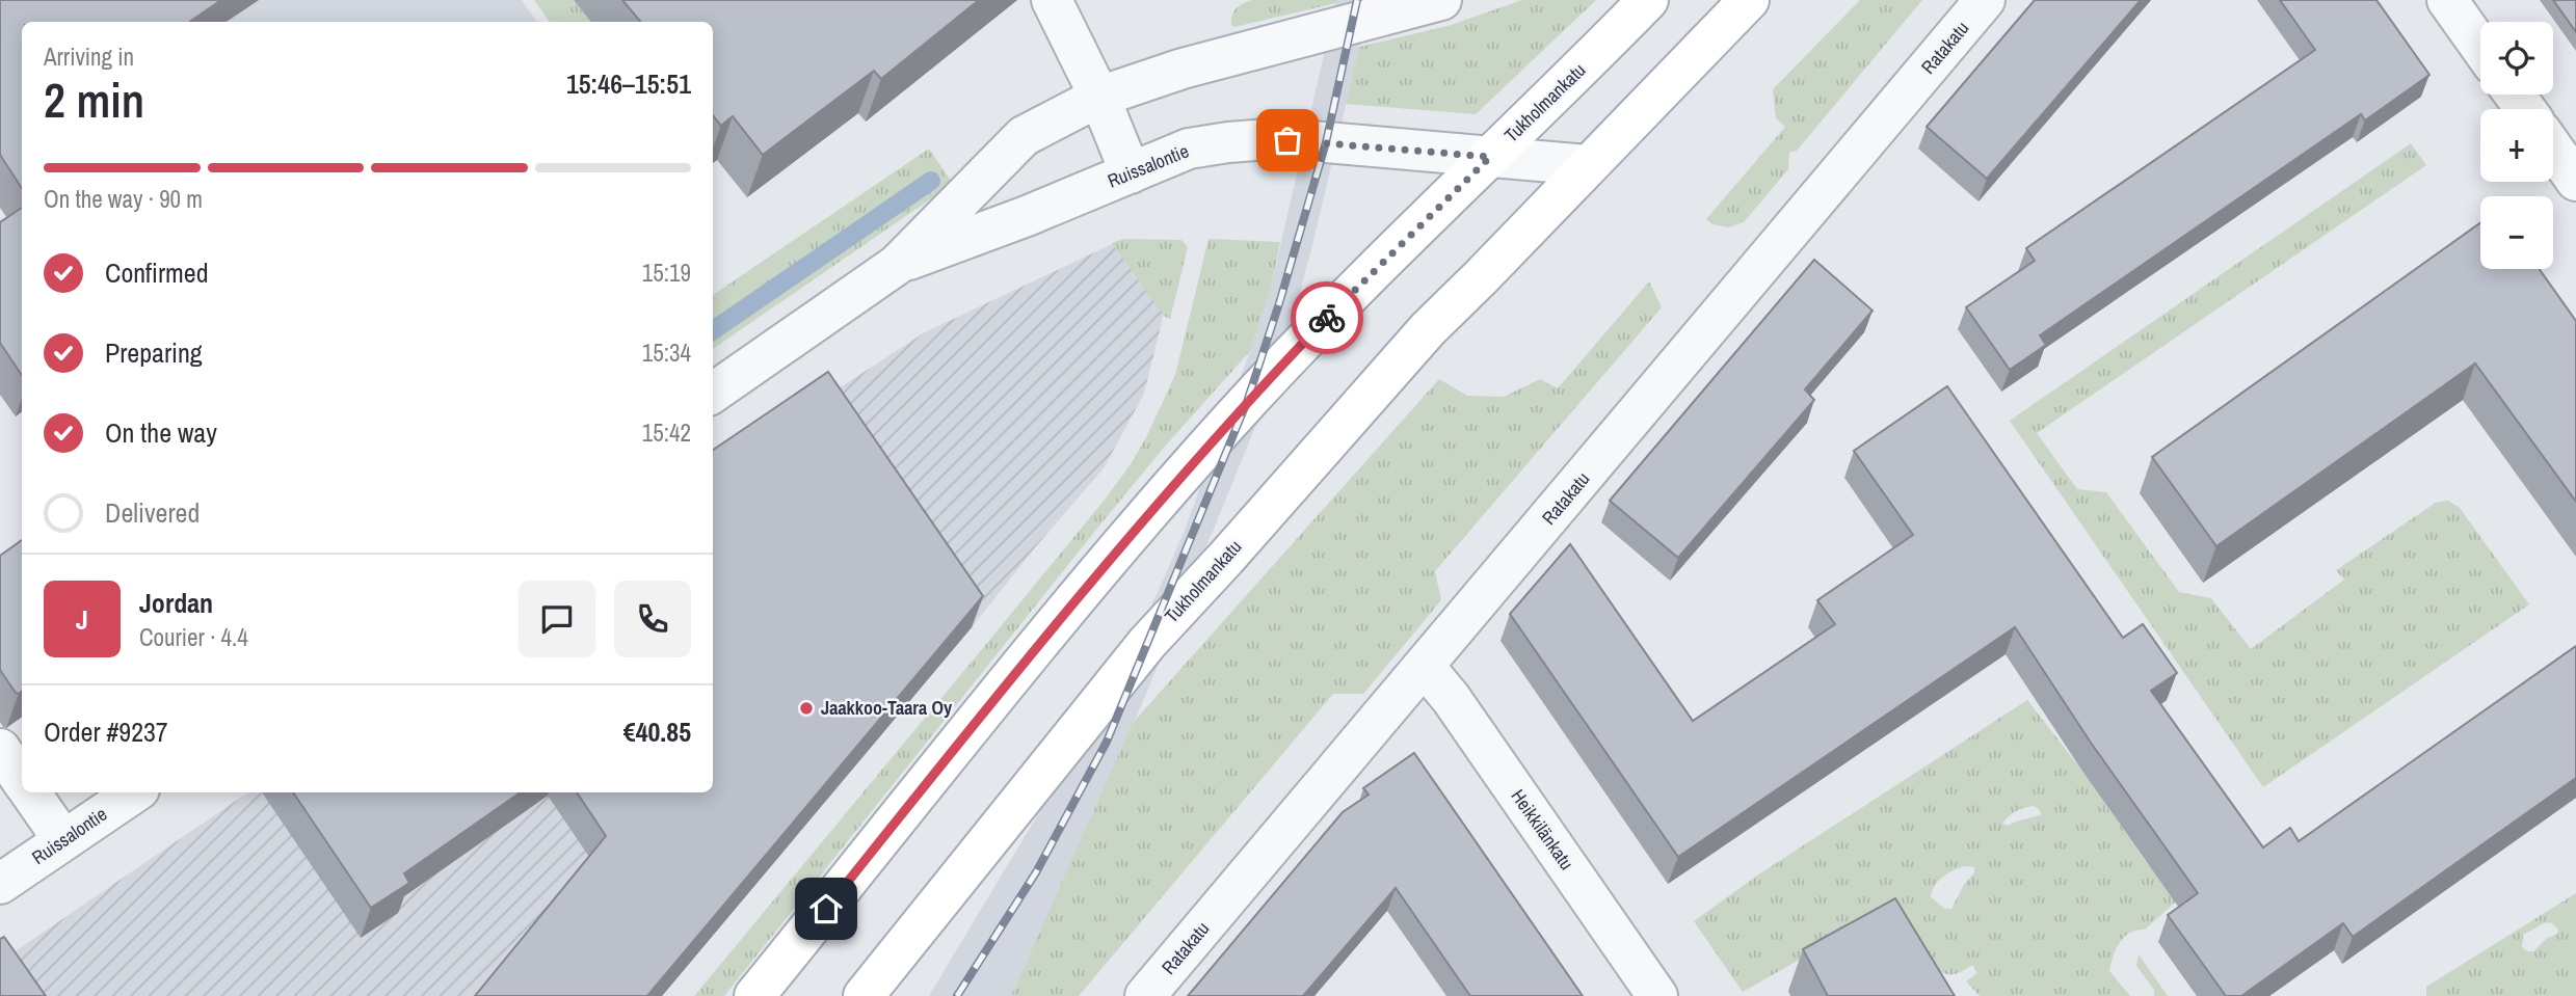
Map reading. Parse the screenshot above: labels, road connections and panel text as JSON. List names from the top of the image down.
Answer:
{
  "streets": {
    "main road": ["Tukholmankatu"],
    "street": ["Ratakatu", "Ruissalontie", "Heikkilänkatu"]
  },
  "crossings": [
    ["Ratakatu", "Heikkilänkatu"],
    ["Tukholmankatu", "Ruissalontie"]
  ],
  "places": ["Jaakkoo-Taara Oy"],
  "page": {
    "map_buttons": ["+", "−"],
    "heading": ["2 min", "Arriving in", "15:46–15:51"],
    "panel": [
      "Jordan",
      "Courier · 4.4",
      "Order #9237",
      "€40.85"
    ],
    "bar": "On the way · 90 m",
    "list": [
      ["Confirmed", "15:19"],
      ["Preparing", "15:34"],
      ["On the way", "15:42"],
      "Delivered"
    ],
    "round": "J"
  }
}
